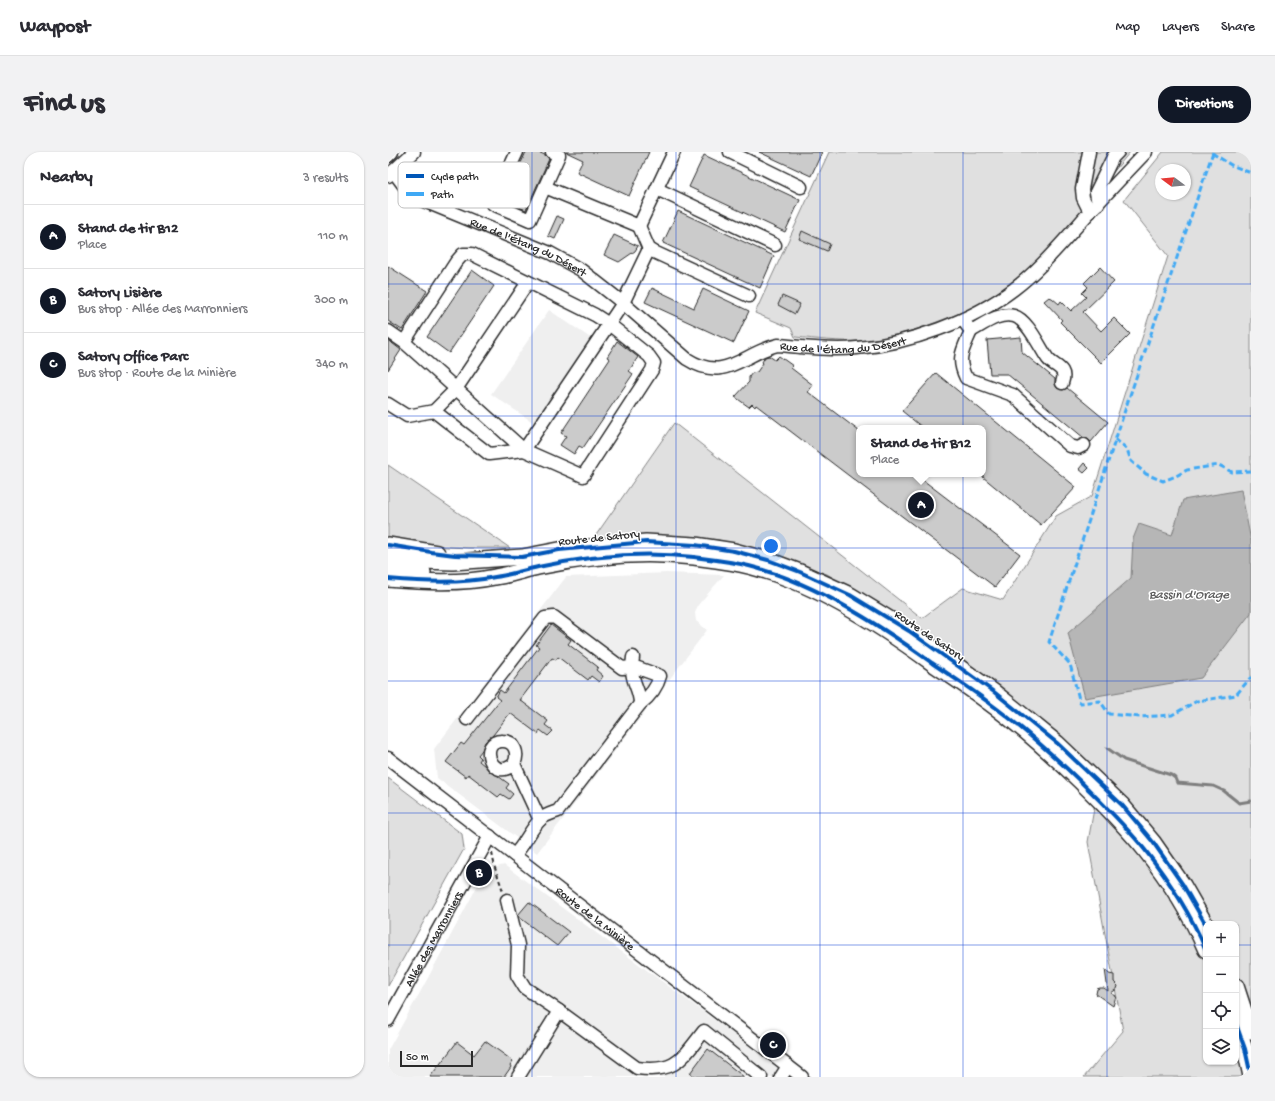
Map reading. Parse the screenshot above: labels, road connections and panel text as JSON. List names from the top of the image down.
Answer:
{
  "streets": {
    "main road": ["Route de Satory"],
    "street": ["Rue de l'Étang du Désert", "Route de la Minière", "Allée des Marronniers"]
  },
  "crossings": [
    ["Route de la Minière", "Allée des Marronniers"]
  ],
  "water": ["Bassin d'Orage"],
  "legend": ["Cycle path", "Path"],
  "scale_bar": "50 m",
  "north": "left",
  "page": {
    "header": "Waypost",
    "nav": ["Map", "Layers", "Share"],
    "buttons": "Directions",
    "title": "Find us",
    "heading": ["Nearby", "3 results"],
    "list": [
      {
        "mark": "A",
        "name": "Stand de tir B12",
        "note": "Place",
        "value": "110 m"
      },
      {
        "mark": "B",
        "name": "Satory Lisière",
        "note": "Bus stop · Allée des Marronniers",
        "value": "300 m"
      },
      {
        "mark": "C",
        "name": "Satory Office Parc",
        "note": "Bus stop · Route de la Minière",
        "value": "340 m"
      }
    ],
    "popup": ["Stand de tir B12", "Place"],
    "pins": ["A", "B", "C"],
    "map_buttons": ["+", "−"],
    "scale": "50 m"
  }
}
